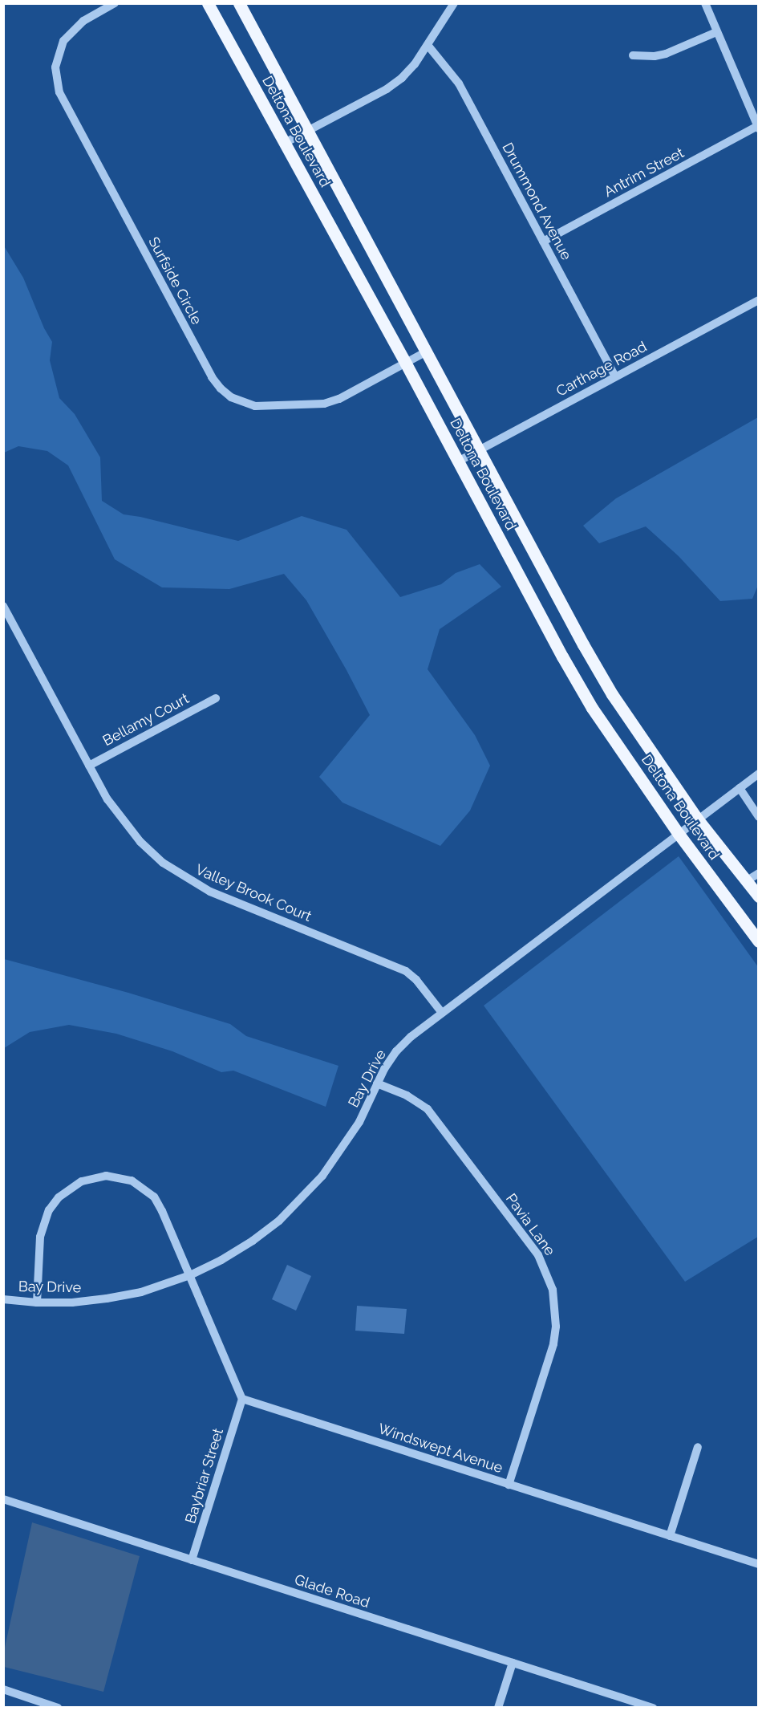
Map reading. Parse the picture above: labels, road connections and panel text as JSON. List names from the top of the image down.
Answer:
{
  "streets": {
    "main road": ["Deltona Boulevard"],
    "street": [
      "Antrim Street",
      "Drummond Avenue",
      "Surfside Circle",
      "Carthage Road",
      "Bellamy Court",
      "Valley Brook Court",
      "Bay Drive",
      "Pavia Lane",
      "Windswept Avenue",
      "Baybriar Street",
      "Glade Road"
    ]
  },
  "crossings": [
    ["Deltona Boulevard", "Surfside Circle"],
    ["Deltona Boulevard", "Carthage Road"],
    ["Deltona Boulevard", "Bay Drive"],
    ["Antrim Street", "Drummond Avenue"],
    ["Drummond Avenue", "Carthage Road"],
    ["Bellamy Court", "Valley Brook Court"],
    ["Valley Brook Court", "Bay Drive"],
    ["Bay Drive", "Pavia Lane"],
    ["Pavia Lane", "Windswept Avenue"],
    ["Windswept Avenue", "Baybriar Street"],
    ["Baybriar Street", "Glade Road"]
  ]
}
